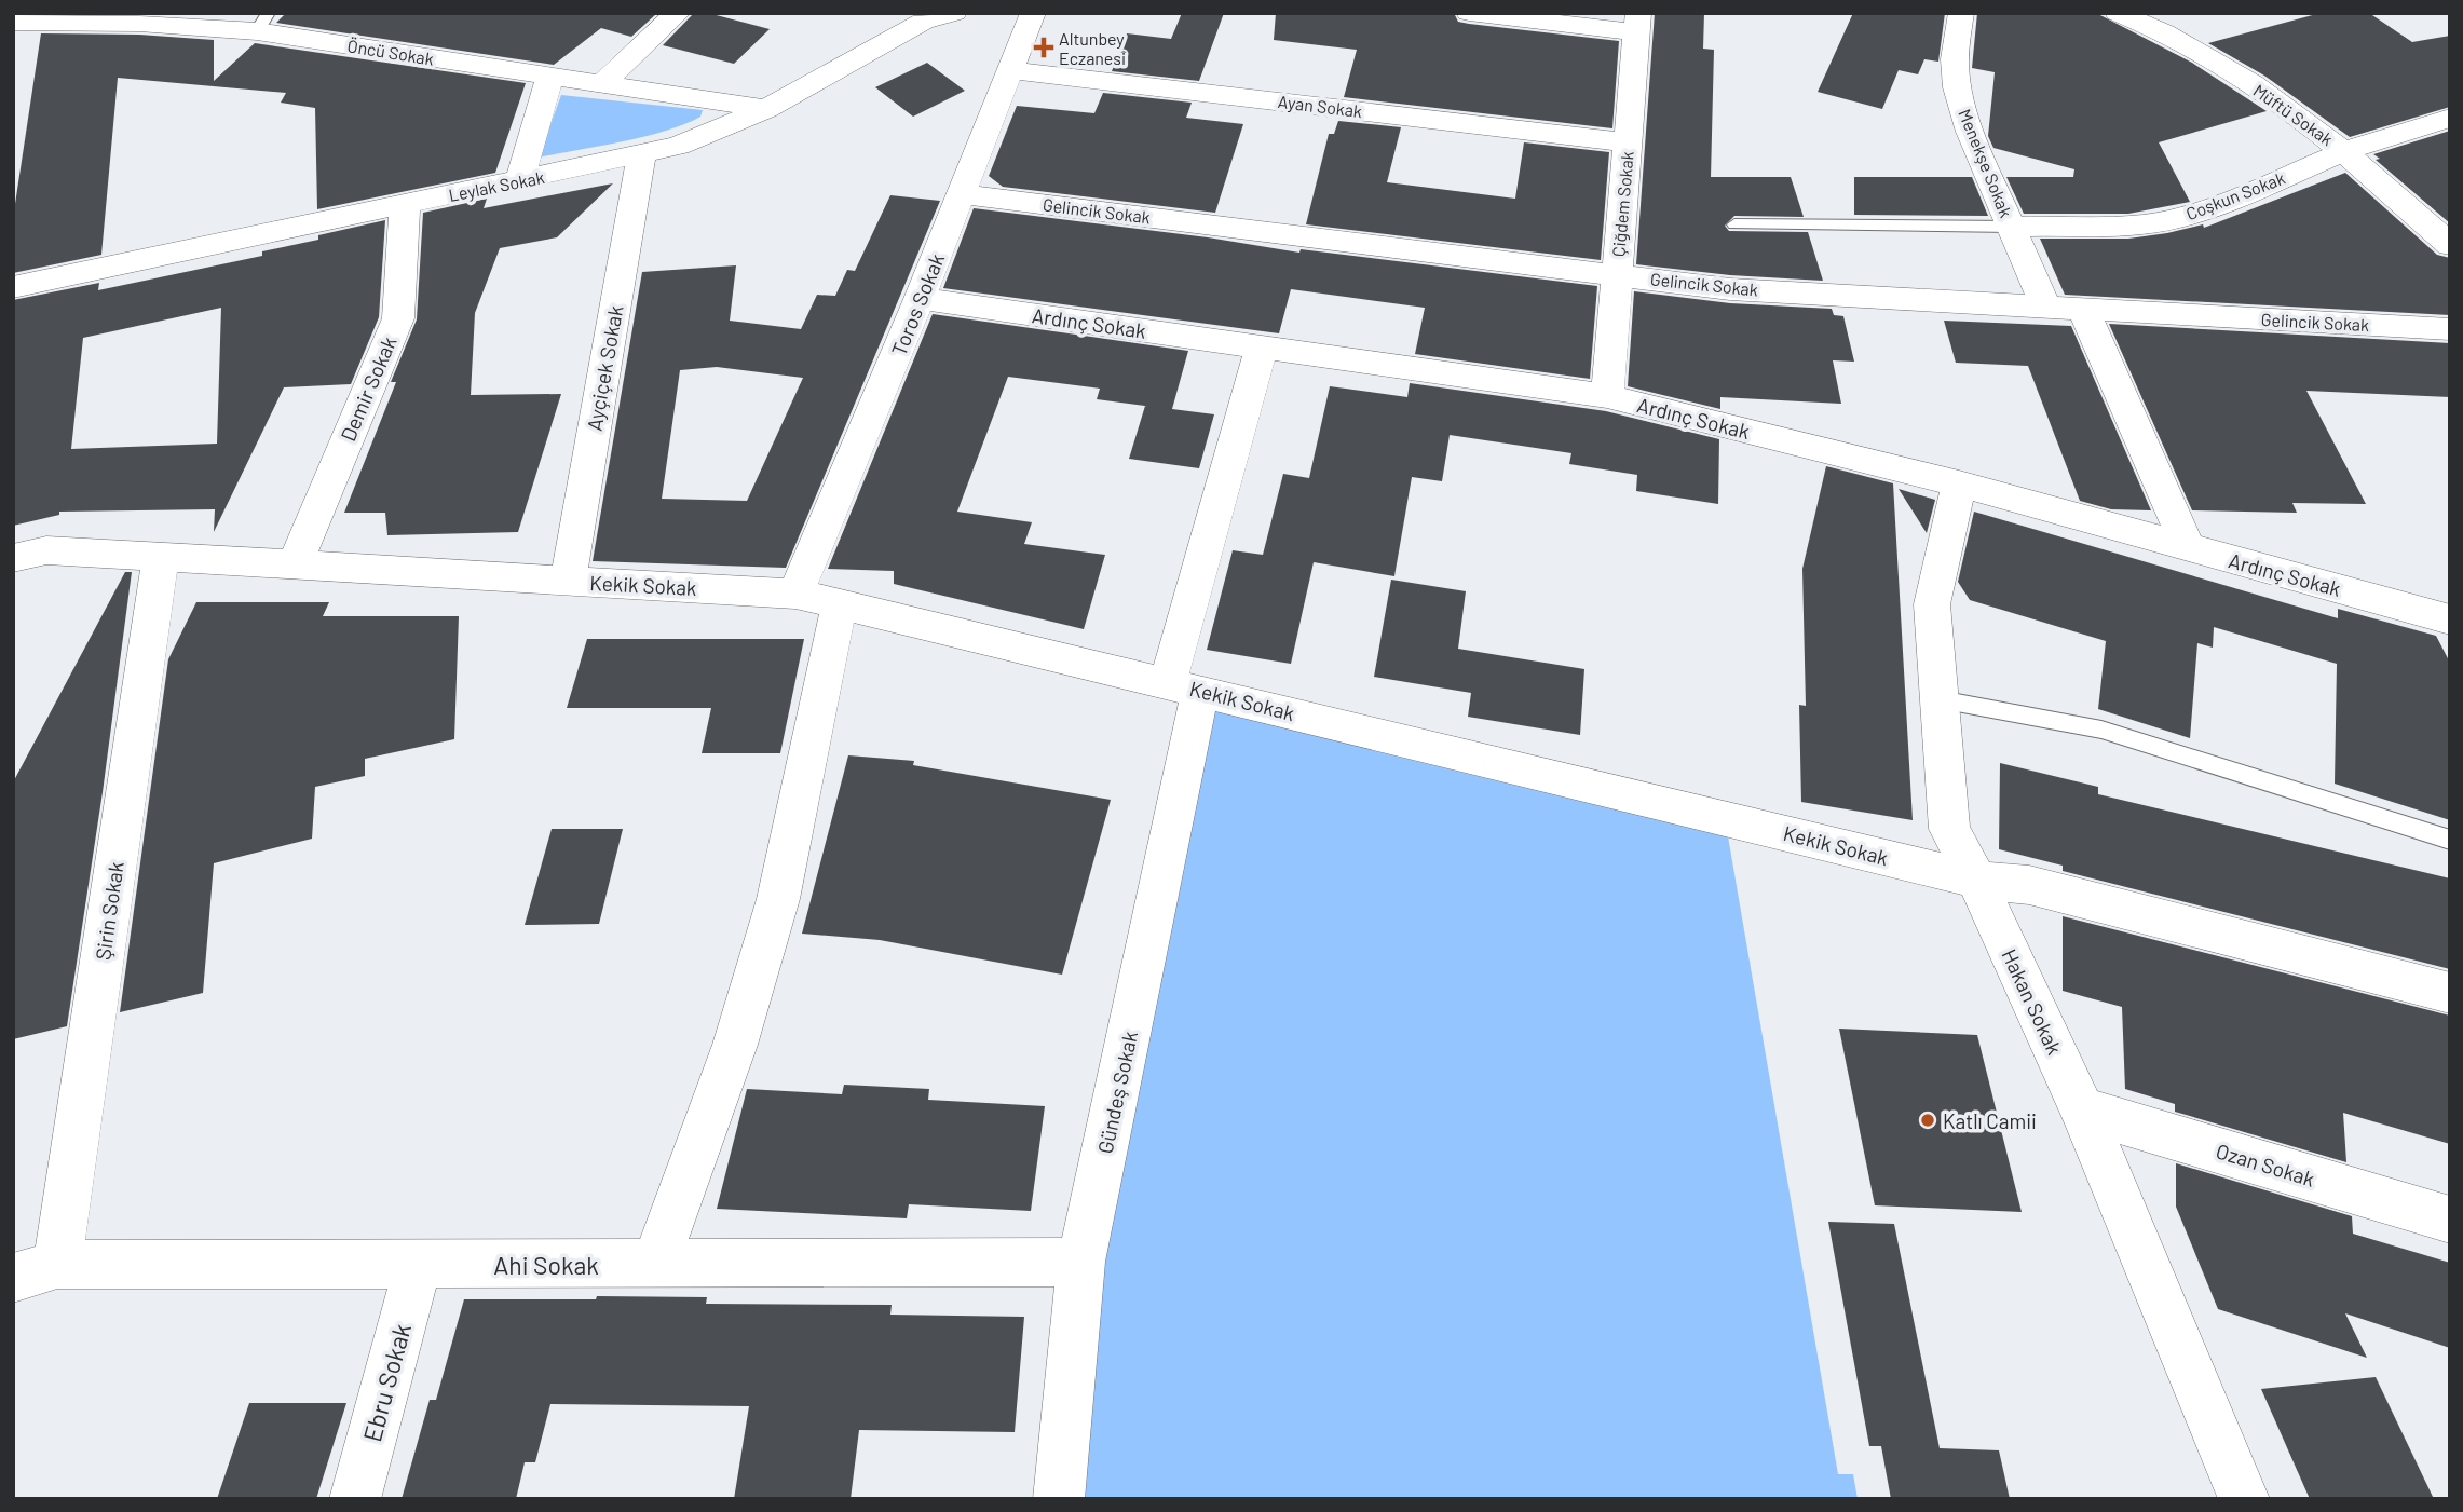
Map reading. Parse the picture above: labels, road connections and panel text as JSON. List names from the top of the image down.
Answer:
{
  "streets": {
    "street": [
      "Öncü Sokak",
      "Ayan Sokak",
      "Müftü Sokak",
      "Menekşe Sokak",
      "Leylak Sokak",
      "Coşkun Sokak",
      "Çiğdem Sokak",
      "Gelincik Sokak",
      "Toros Sokak",
      "Ardınç Sokak",
      "Ayçiçek Sokak",
      "Demir Sokak",
      "Kekik Sokak",
      "Şirin Sokak",
      "Hakan Sokak",
      "Gündeş Sokak",
      "Ozan Sokak",
      "Ahi Sokak",
      "Ebru Sokak"
    ]
  },
  "crossings": [
    ["Öncü Sokak", "Leylak Sokak"],
    ["Ayan Sokak", "Çiğdem Sokak"],
    ["Ayan Sokak", "Toros Sokak"],
    ["Müftü Sokak", "Coşkun Sokak"],
    ["Menekşe Sokak", "Coşkun Sokak"],
    ["Menekşe Sokak", "Gelincik Sokak"],
    ["Leylak Sokak", "Ayçiçek Sokak"],
    ["Leylak Sokak", "Demir Sokak"],
    ["Çiğdem Sokak", "Gelincik Sokak"],
    ["Çiğdem Sokak", "Ardınç Sokak"],
    ["Gelincik Sokak", "Toros Sokak"],
    ["Toros Sokak", "Ardınç Sokak"],
    ["Toros Sokak", "Kekik Sokak"],
    ["Ardınç Sokak", "Hakan Sokak"],
    ["Ardınç Sokak", "Gündeş Sokak"],
    ["Ayçiçek Sokak", "Kekik Sokak"],
    ["Demir Sokak", "Kekik Sokak"],
    ["Kekik Sokak", "Şirin Sokak"],
    ["Kekik Sokak", "Hakan Sokak"],
    ["Kekik Sokak", "Gündeş Sokak"],
    ["Şirin Sokak", "Ahi Sokak"],
    ["Hakan Sokak", "Ozan Sokak"],
    ["Gündeş Sokak", "Ahi Sokak"],
    ["Ahi Sokak", "Ebru Sokak"]
  ],
  "places": {
    "health": ["Altunbey Eczanesi"],
    "other": ["Katlı Camii"]
  }
}
